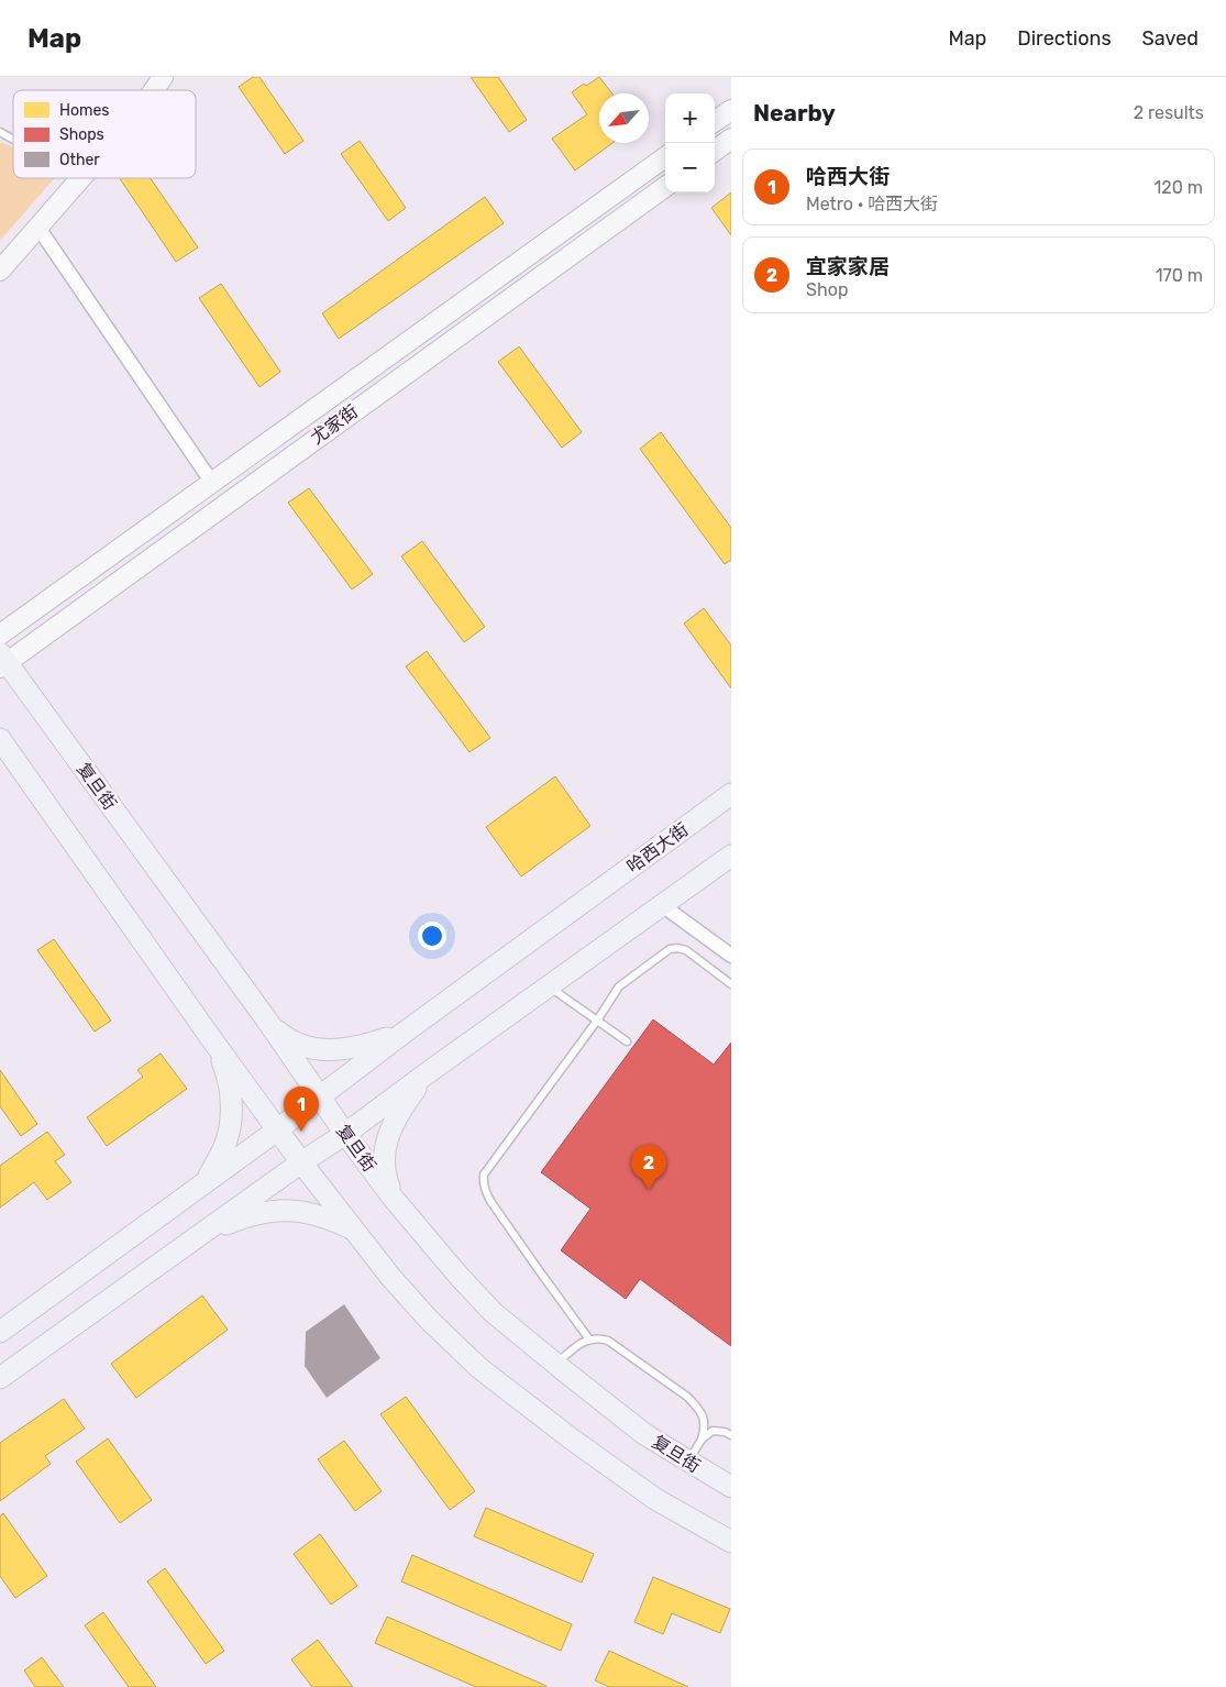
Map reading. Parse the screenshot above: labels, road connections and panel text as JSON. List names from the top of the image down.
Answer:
{
  "streets": {
    "main road": ["尤家街", "复旦街", "哈西大街"]
  },
  "crossings": [
    ["尤家街", "复旦街"],
    ["复旦街", "哈西大街"]
  ],
  "legend": ["Homes", "Shops", "Other"],
  "north": "bottom left",
  "page": {
    "header": "Map",
    "nav": ["Map", "Directions", "Saved"],
    "heading": ["Nearby", "2 results"],
    "map_buttons": ["+", "−"],
    "list": [
      {
        "mark": "1",
        "name": "哈西大街",
        "note": "Metro · 哈西大街",
        "value": "120 m"
      },
      {
        "mark": "2",
        "name": "宜家家居",
        "note": "Shop",
        "value": "170 m"
      }
    ],
    "pins": ["1", "2"]
  }
}
